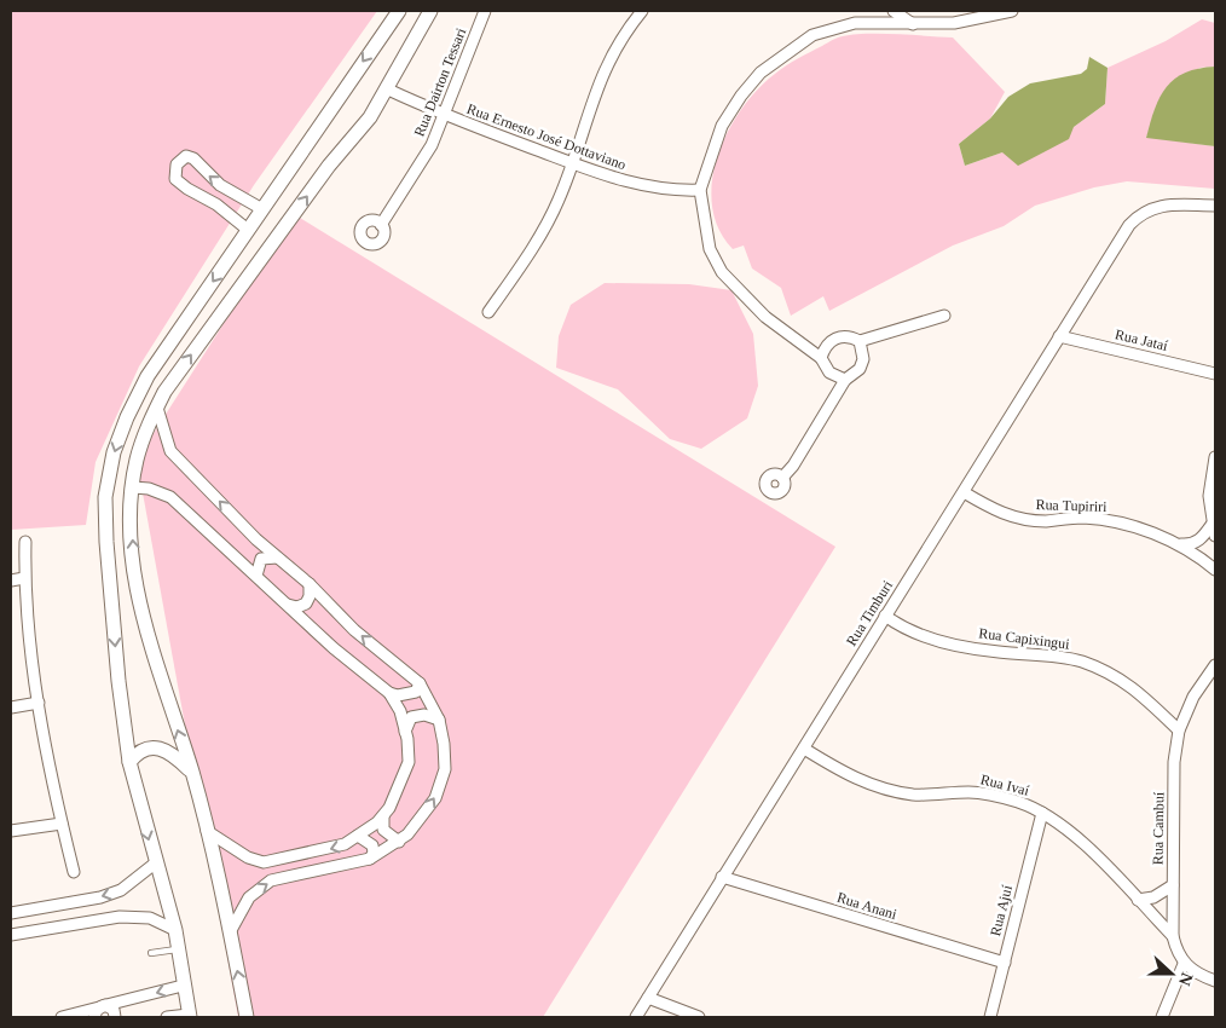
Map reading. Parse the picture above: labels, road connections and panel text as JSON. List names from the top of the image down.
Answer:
{
  "streets": {
    "street": [
      "Rua Dairton Tessari",
      "Rua Ernesto José Dottaviano",
      "Rua Jataí",
      "Rua Tupiriri",
      "Rua Timburi",
      "Rua Capixingui",
      "Rua Ivaí",
      "Rua Cambuí",
      "Rua Anani",
      "Rua Ajuí"
    ]
  },
  "crossings": [
    ["Rua Dairton Tessari", "Rua Ernesto José Dottaviano"],
    ["Rua Jataí", "Rua Timburi"],
    ["Rua Tupiriri", "Rua Timburi"],
    ["Rua Timburi", "Rua Capixingui"],
    ["Rua Timburi", "Rua Ivaí"],
    ["Rua Timburi", "Rua Anani"],
    ["Rua Capixingui", "Rua Cambuí"],
    ["Rua Ivaí", "Rua Cambuí"],
    ["Rua Ivaí", "Rua Ajuí"],
    ["Rua Anani", "Rua Ajuí"]
  ],
  "north": "right"
}
